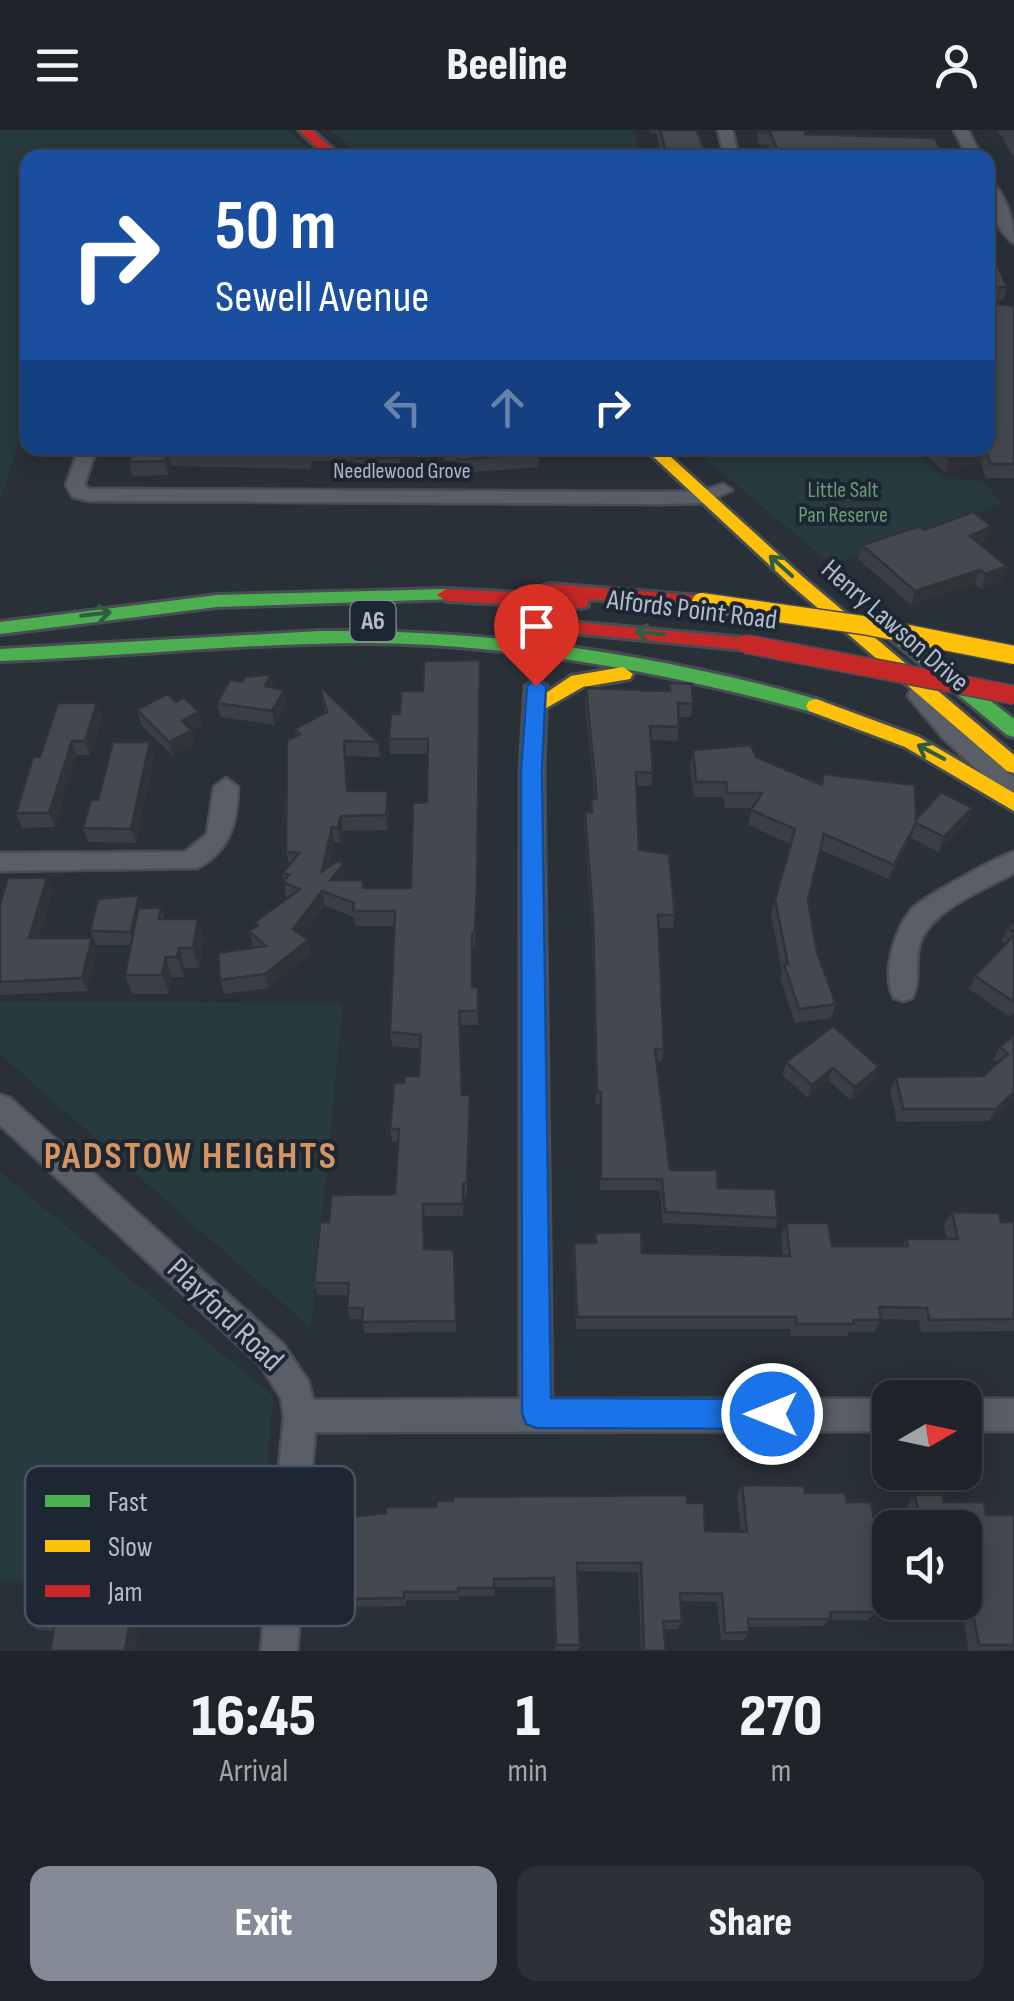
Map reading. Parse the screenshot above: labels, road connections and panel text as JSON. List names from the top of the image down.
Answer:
{
  "streets": {
    "main road": ["Alfords Point Road", "A6", "Henry Lawson Drive"],
    "street": ["Needlewood Grove", "Playford Road"]
  },
  "crossings": [
    ["Needlewood Grove", "Henry Lawson Drive"],
    ["Alfords Point Road", "A6"]
  ],
  "districts": ["PADSTOW HEIGHTS"],
  "parks": ["Little Salt Pan Reserve"],
  "legend": ["Fast", "Slow", "Jam"],
  "north": "right",
  "page": {
    "header": "Beeline",
    "turn": ["50 m", "Sewell Avenue"],
    "eta": [
      "16:45",
      "Arrival",
      "1",
      "min",
      "270",
      "m"
    ],
    "buttons": ["Exit", "Share"]
  }
}
